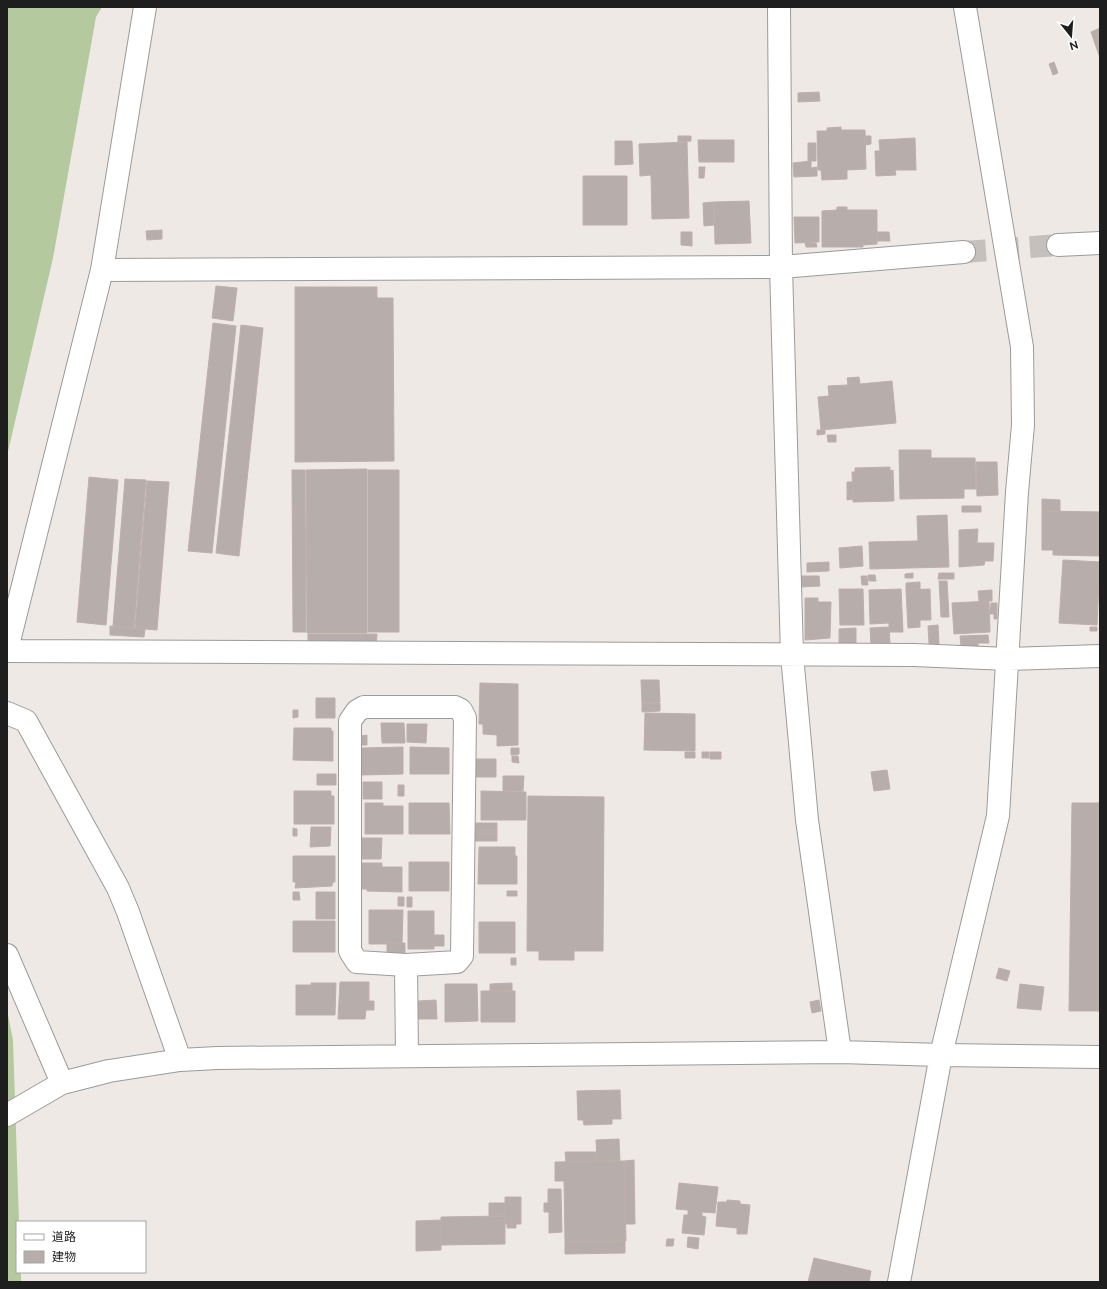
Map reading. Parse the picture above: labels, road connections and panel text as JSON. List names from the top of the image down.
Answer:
{
  "legend": ["道路", "建物"],
  "north": "bottom"
}
